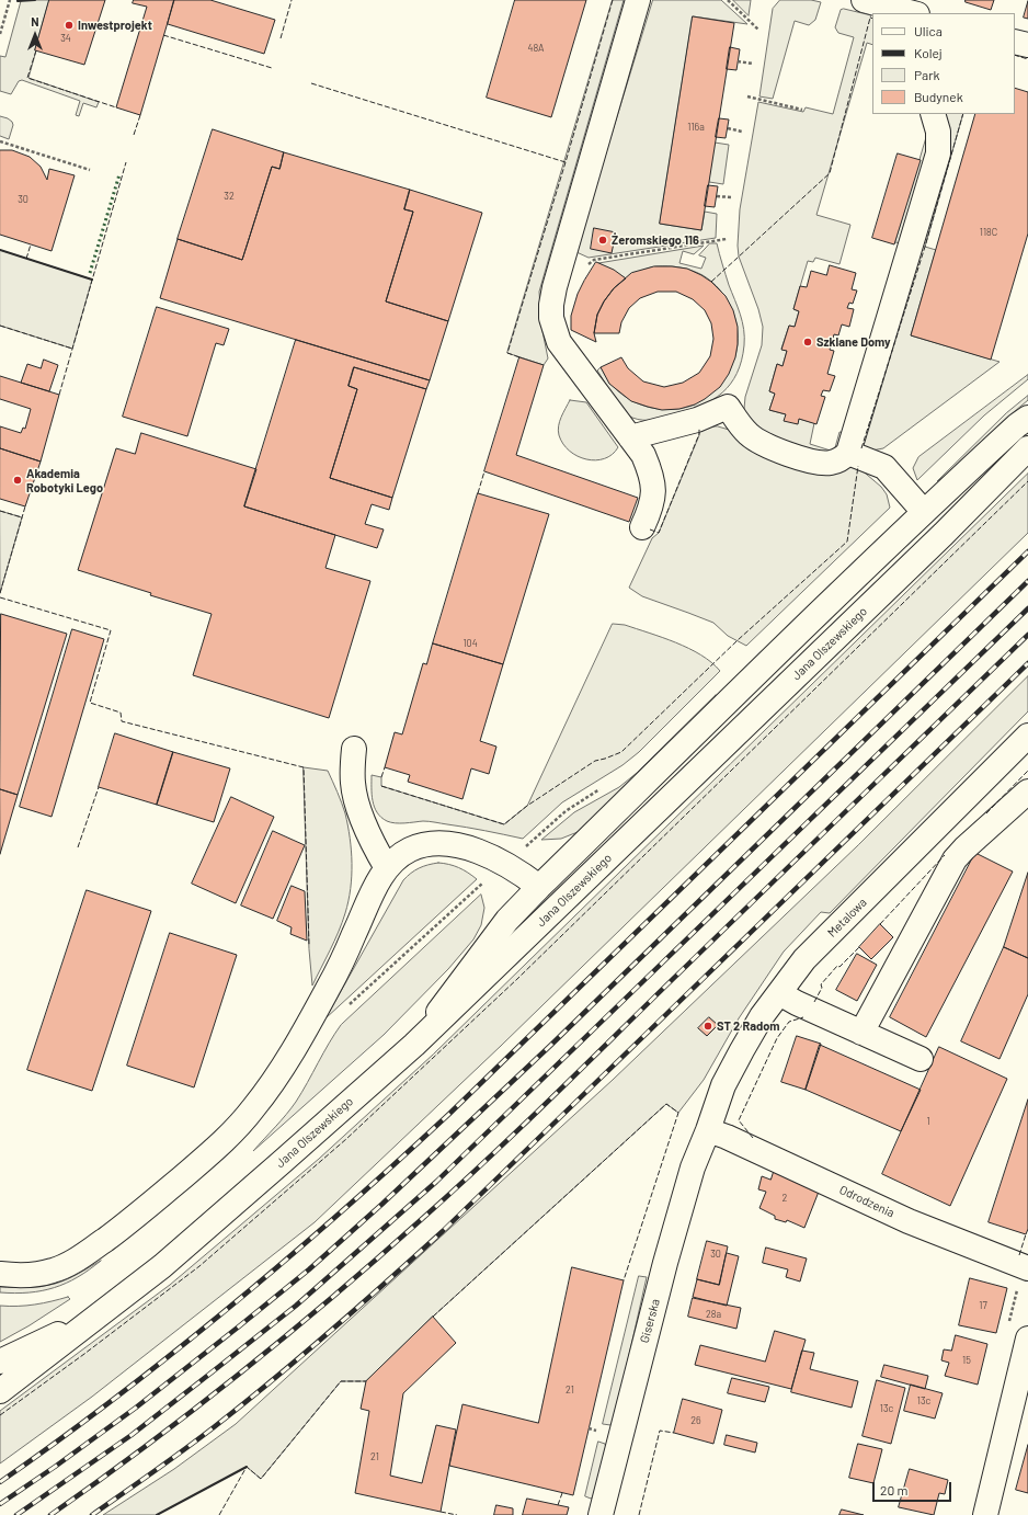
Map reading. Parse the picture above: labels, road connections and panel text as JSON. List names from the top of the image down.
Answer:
{
  "streets": {
    "main road": [
      "Jana Olszewskiego",
      "Metalowa",
      "Odrodzenia",
      "Giserska"
    ]
  },
  "crossings": [
    ["Metalowa", "Odrodzenia"],
    ["Metalowa", "Giserska"],
    ["Odrodzenia", "Giserska"]
  ],
  "places": [
    "Inwestprojekt",
    "Żeromskiego 116",
    "Szklane Domy",
    "Akademia Robotyki Lego",
    "ST 2 Radom"
  ],
  "house_numbers": [
    "34",
    "48A",
    "116a",
    "32",
    "30",
    "118C",
    "104",
    "1",
    "2",
    "30",
    "17",
    "28a",
    "15",
    "21",
    "13c",
    "13c",
    "26",
    "21"
  ],
  "legend": [
    "Ulica",
    "Kolej",
    "Park",
    "Budynek"
  ],
  "scale_bar": "20 m",
  "north": "top"
}
